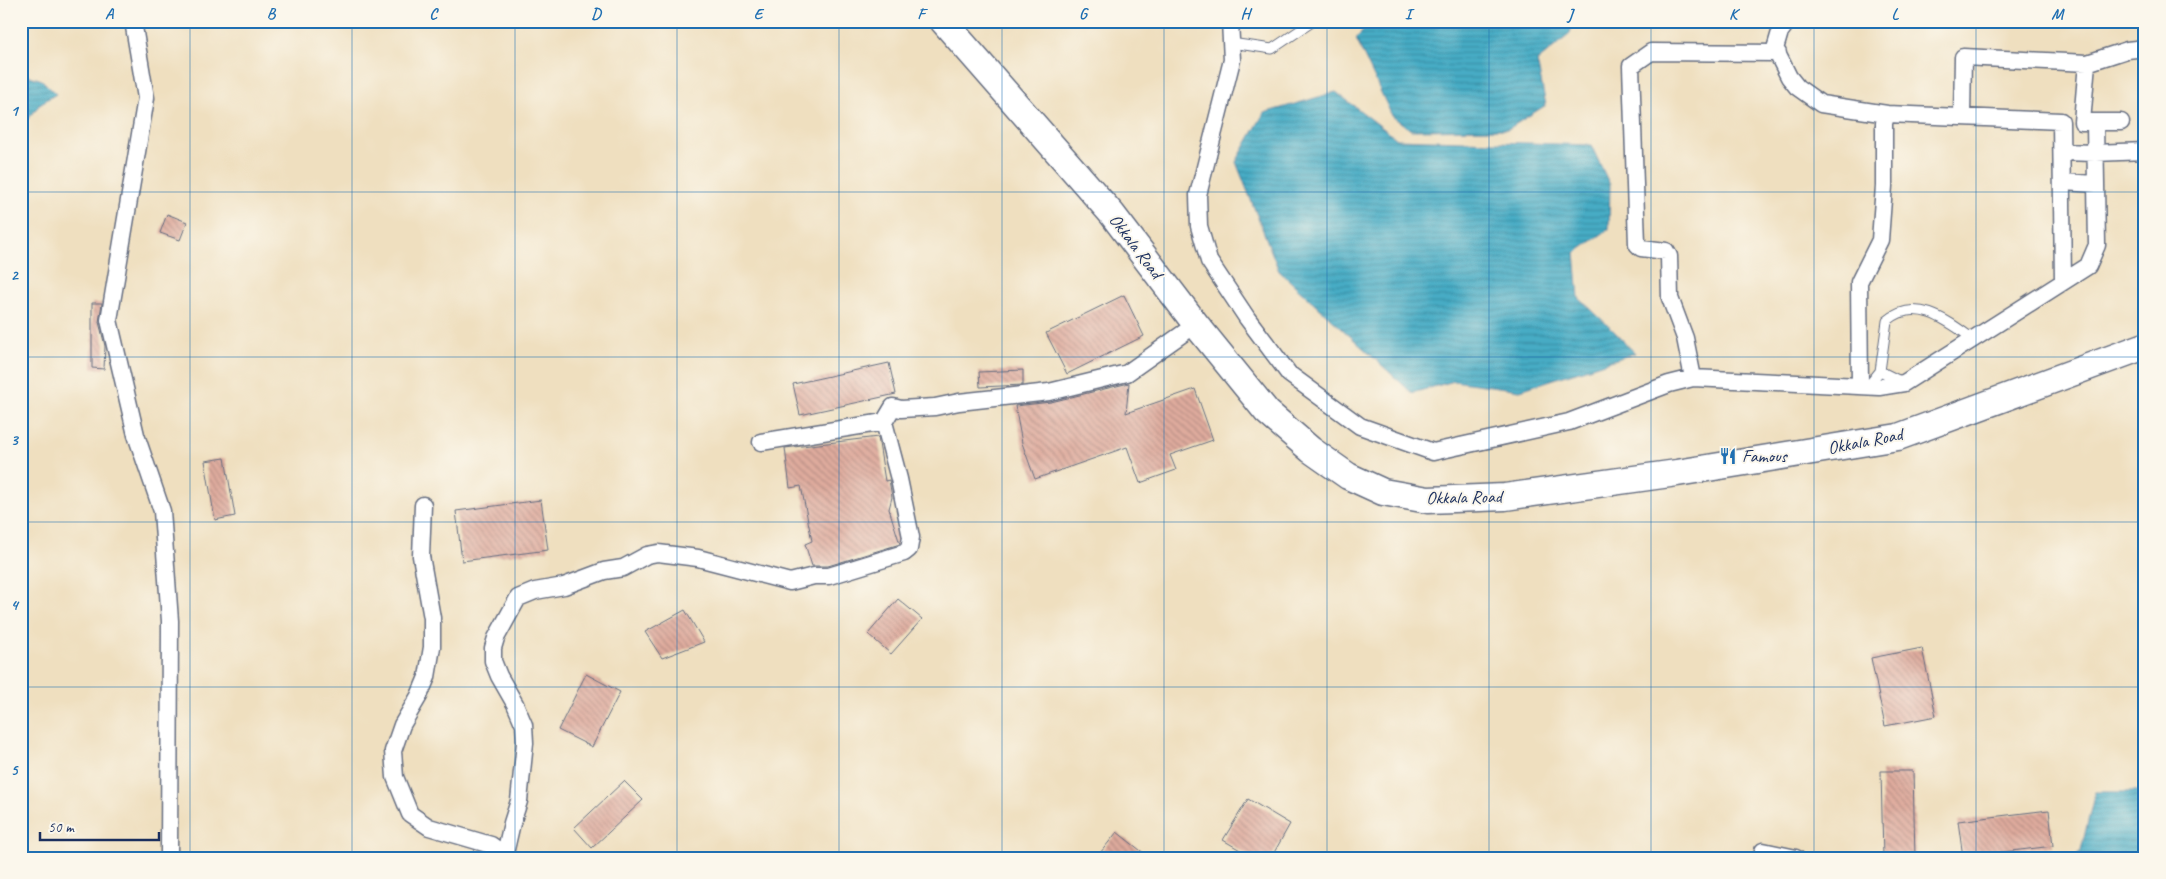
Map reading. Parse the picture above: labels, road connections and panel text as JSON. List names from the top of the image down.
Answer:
{
  "streets": {
    "main road": ["Okkala Road"]
  },
  "places": {
    "restaurant": ["Famous"]
  },
  "scale_bar": "50 m",
  "grid": {
    "columns": [
      "A",
      "B",
      "C",
      "D",
      "E",
      "F",
      "G",
      "H",
      "I",
      "J",
      "K",
      "L",
      "M"
    ],
    "rows": [
      "1",
      "2",
      "3",
      "4",
      "5"
    ]
  }
}
